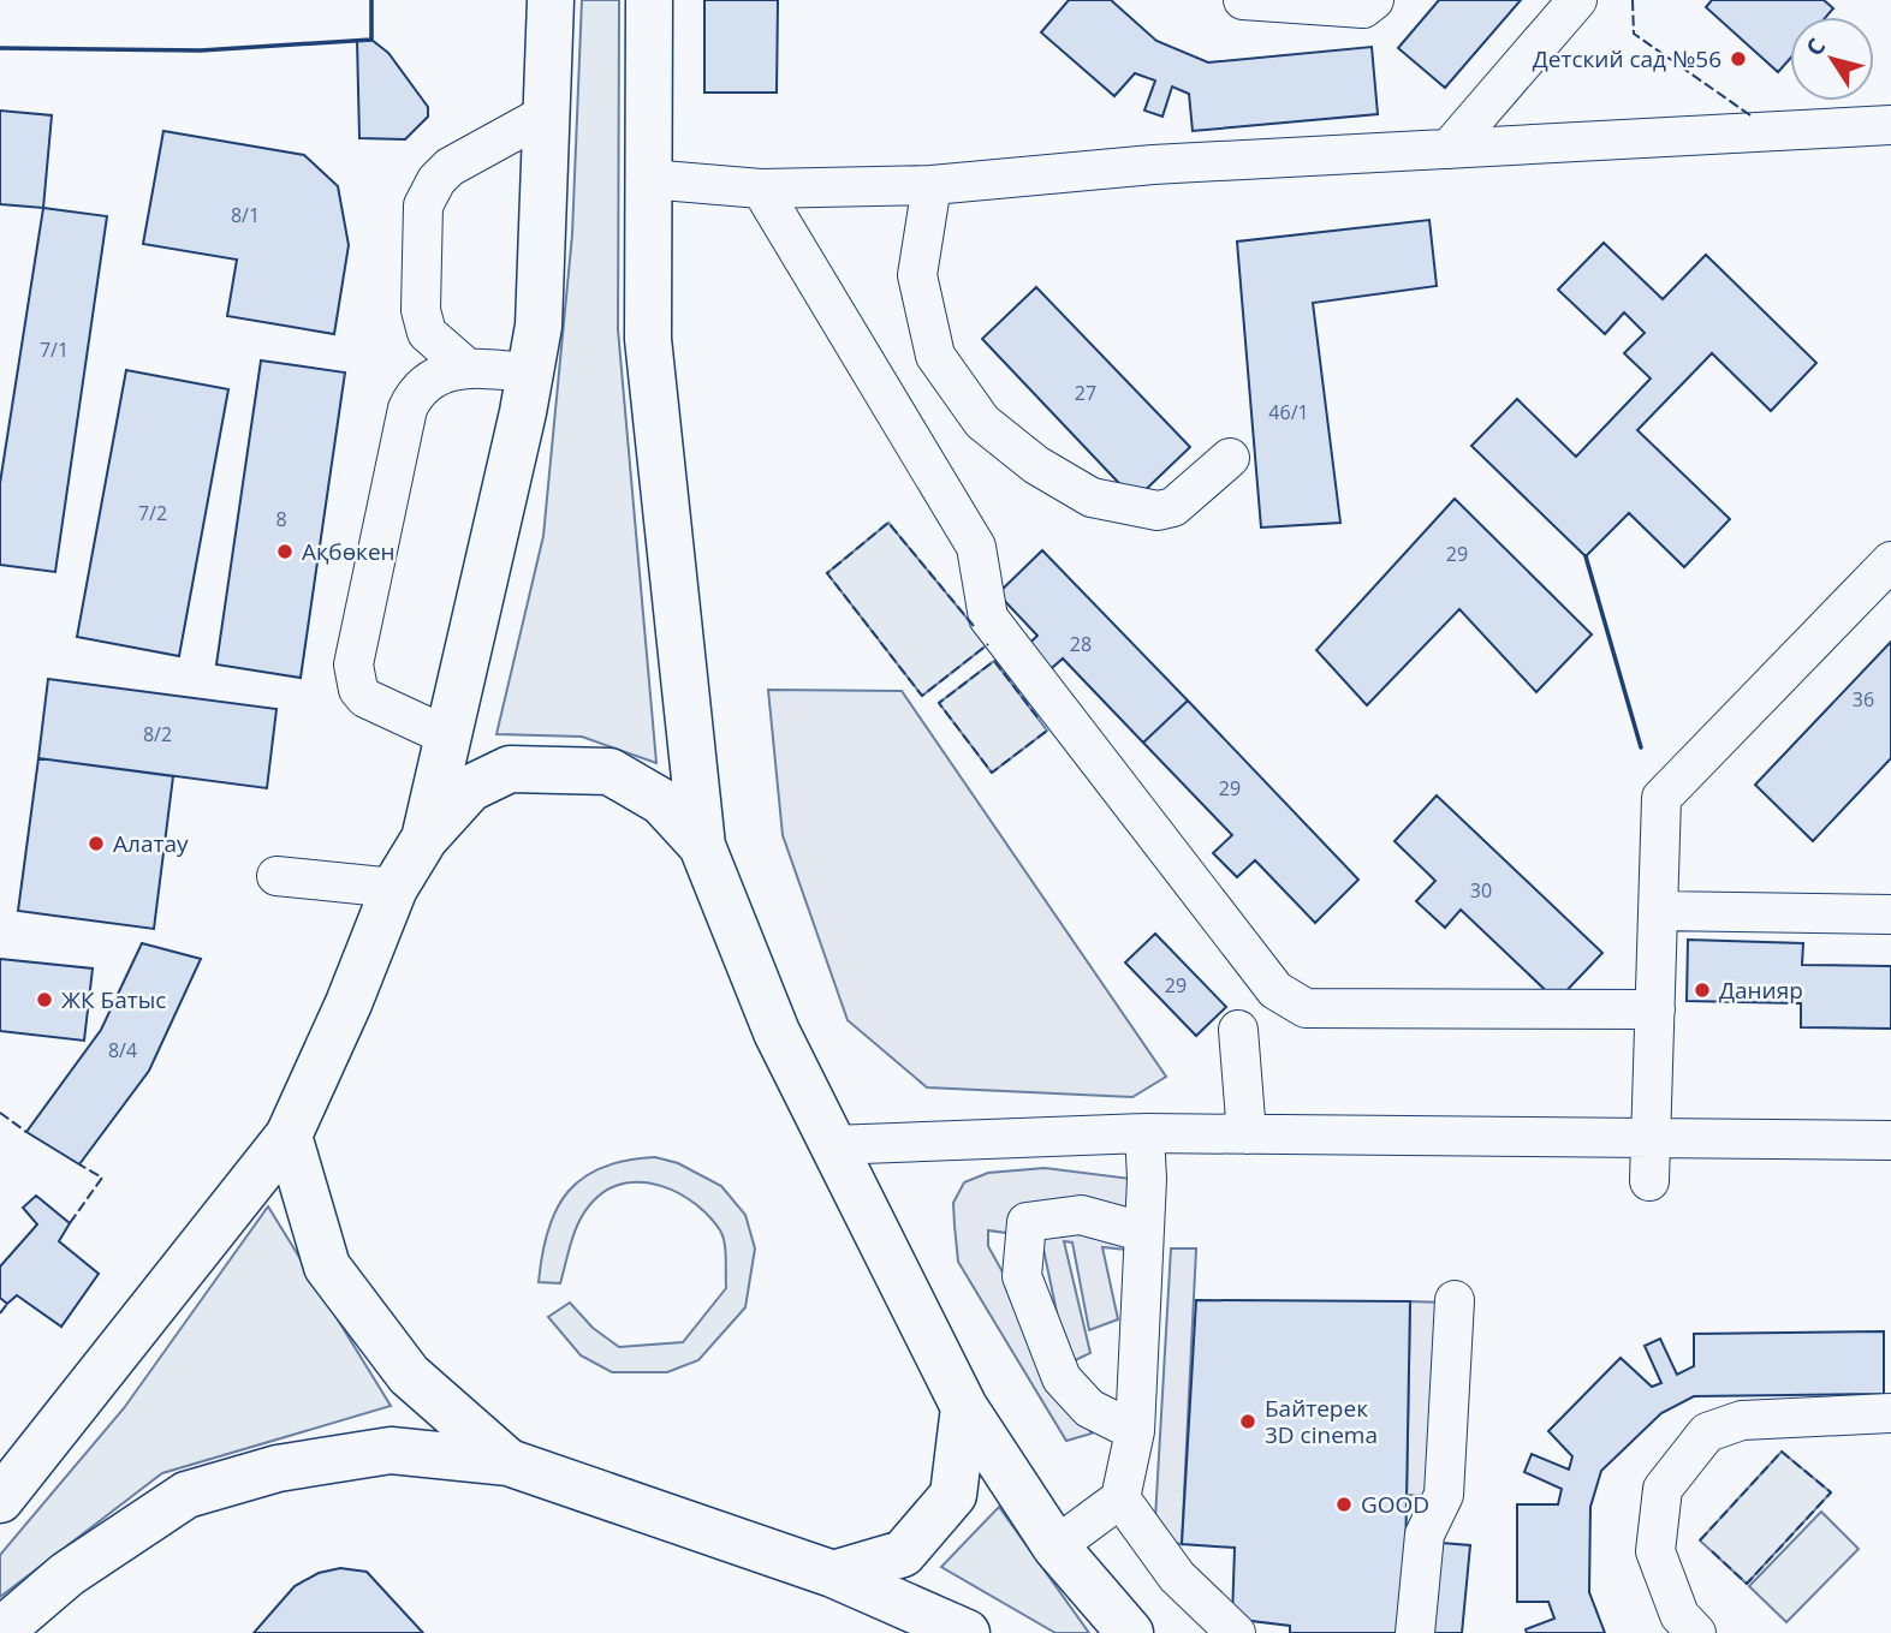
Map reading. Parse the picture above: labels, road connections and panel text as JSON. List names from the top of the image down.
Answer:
{
  "places": [
    "Детский сад №56",
    "Ақбөкен",
    "Алатау",
    "Данияр",
    "ЖК Батыс",
    "Байтерек 3D cinema",
    "GOOD"
  ],
  "house_numbers": [
    "8/1",
    "7/1",
    "27",
    "46/1",
    "7/2",
    "8",
    "29",
    "28",
    "36",
    "8/2",
    "29",
    "30",
    "29",
    "8/4"
  ],
  "north": "top left"
}
